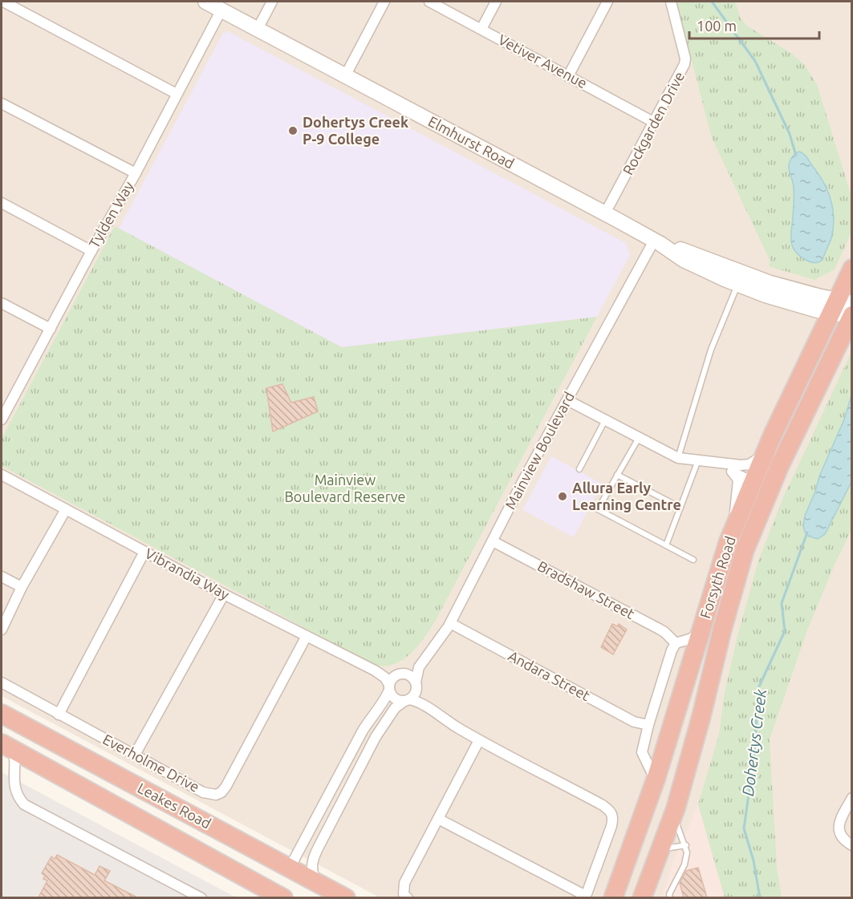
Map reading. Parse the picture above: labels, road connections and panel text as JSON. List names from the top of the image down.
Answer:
{
  "streets": {
    "highway": ["Forsyth Road", "Leakes Road"],
    "street": [
      "Vetiver Avenue",
      "Rockgarden Drive",
      "Elmhurst Road",
      "Tylden Way",
      "Mainview Boulevard",
      "Vibrandia Way",
      "Bradshaw Street",
      "Andara Street",
      "Everholme Drive"
    ]
  },
  "crossings": [
    ["Vetiver Avenue", "Rockgarden Drive"],
    ["Rockgarden Drive", "Elmhurst Road"],
    ["Elmhurst Road", "Tylden Way"],
    ["Elmhurst Road", "Mainview Boulevard"],
    ["Elmhurst Road", "Forsyth Road"],
    ["Mainview Boulevard", "Vibrandia Way"],
    ["Mainview Boulevard", "Bradshaw Street"],
    ["Mainview Boulevard", "Andara Street"],
    ["Vibrandia Way", "Everholme Drive"]
  ],
  "water": ["Dohertys Creek"],
  "parks": ["Mainview Boulevard Reserve"],
  "places": ["Dohertys Creek P-9 College", "Allura Early Learning Centre"],
  "scale_bar": "100 m"
}
